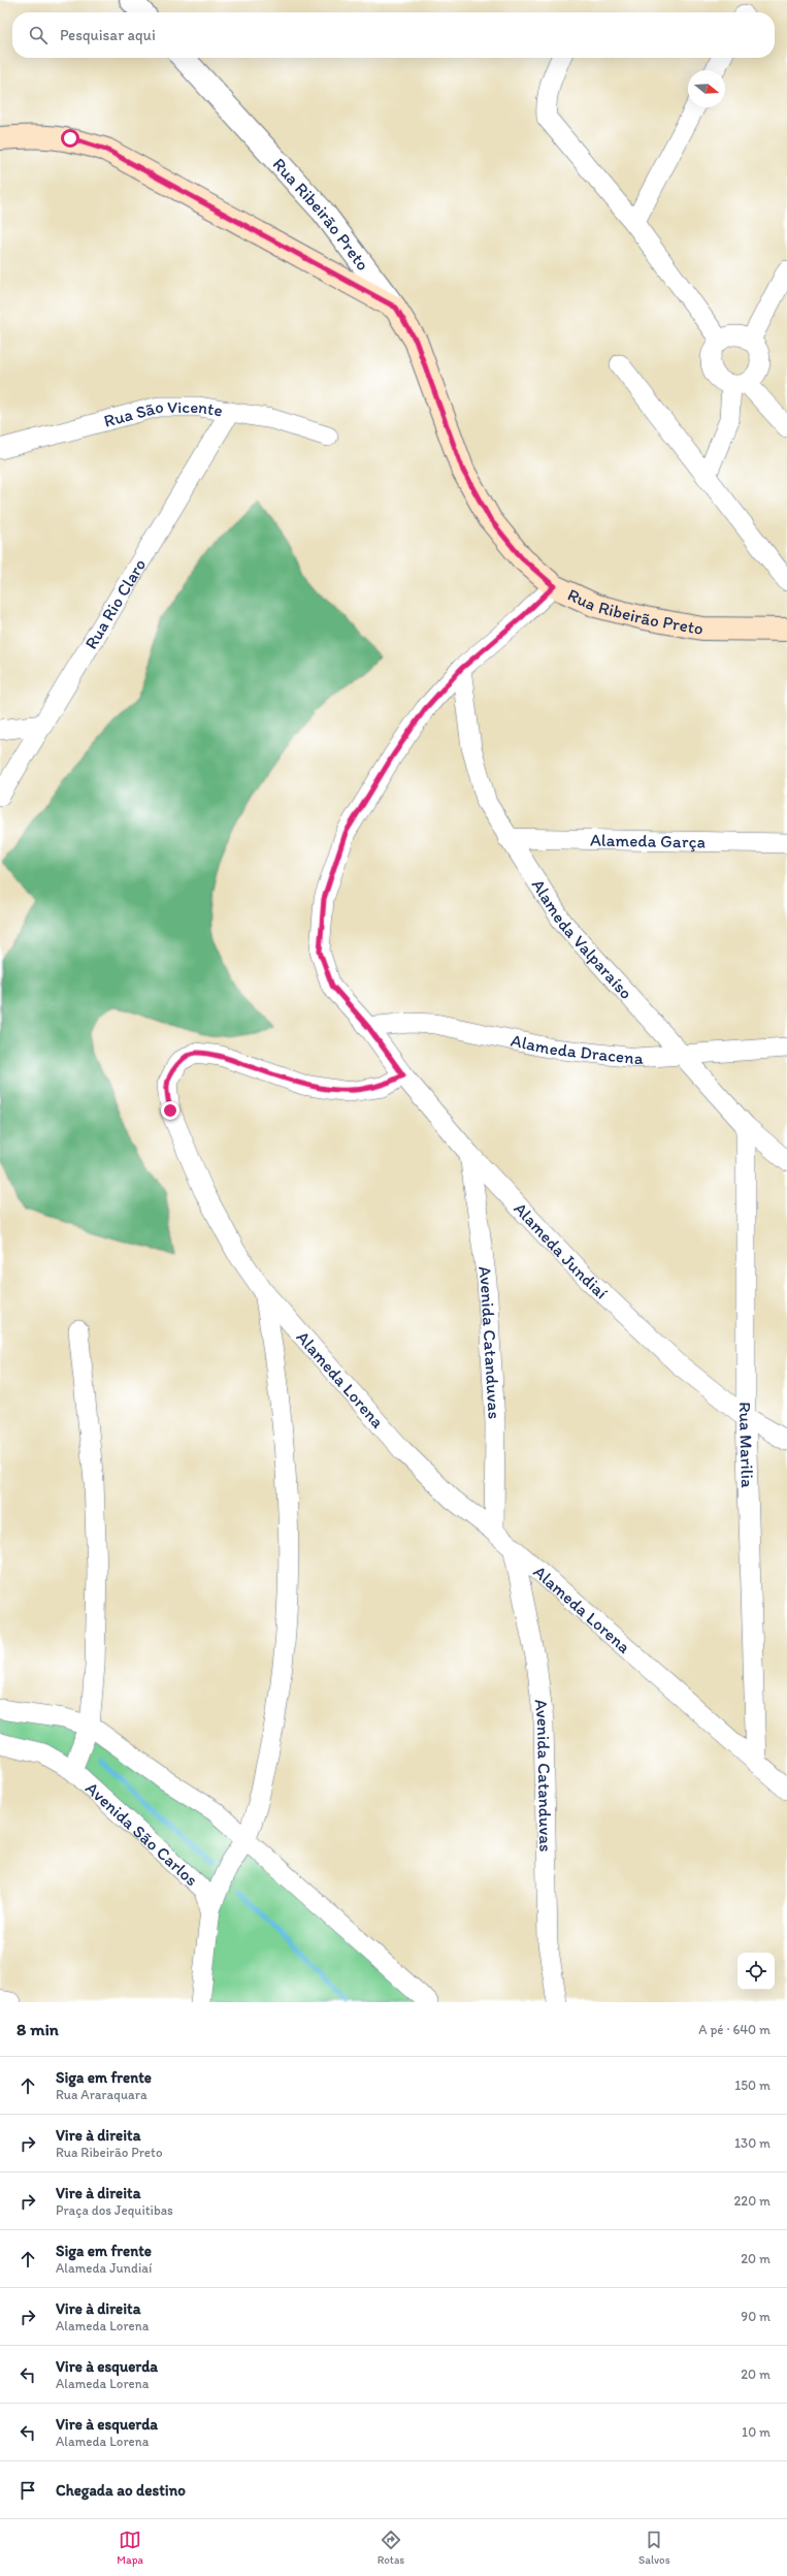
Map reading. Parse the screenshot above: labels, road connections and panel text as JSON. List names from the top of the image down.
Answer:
{
  "streets": {
    "main road": ["Rua Ribeirão Preto"],
    "street": [
      "Rua São Vicente",
      "Rua Rio Claro",
      "Alameda Garça",
      "Alameda Valparaíso",
      "Alameda Dracena",
      "Alameda Jundiaí",
      "Avenida Catanduvas",
      "Alameda Lorena",
      "Rua Marilia",
      "Avenida São Carlos"
    ]
  },
  "crossings": [
    ["Rua Ribeirão Preto", "Alameda Jundiaí"],
    ["Rua São Vicente", "Rua Rio Claro"],
    ["Alameda Garça", "Alameda Valparaíso"],
    ["Alameda Valparaíso", "Alameda Dracena"],
    ["Alameda Valparaíso", "Alameda Jundiaí"],
    ["Alameda Valparaíso", "Rua Marilia"],
    ["Alameda Dracena", "Alameda Jundiaí"],
    ["Alameda Jundiaí", "Avenida Catanduvas"],
    ["Alameda Jundiaí", "Alameda Lorena"],
    ["Alameda Jundiaí", "Rua Marilia"],
    ["Avenida Catanduvas", "Alameda Lorena"],
    ["Alameda Lorena", "Rua Marilia"]
  ],
  "north": "right",
  "page": {
    "search": "Pesquisar aqui",
    "heading": ["8 min", "A pé · 640 m"],
    "list": [
      ["Siga em frente", "Rua Araraquara", "150 m"],
      ["Vire à direita", "Rua Ribeirão Preto", "130 m"],
      ["Vire à direita", "Praça dos Jequitibas", "220 m"],
      ["Siga em frente", "Alameda Jundiaí", "20 m"],
      ["Vire à direita", "Alameda Lorena", "90 m"],
      ["Vire à esquerda", "Alameda Lorena", "20 m"],
      ["Vire à esquerda", "Alameda Lorena", "10 m"],
      "Chegada ao destino"
    ],
    "nav": ["Mapa", "Rotas", "Salvos"]
  }
}
